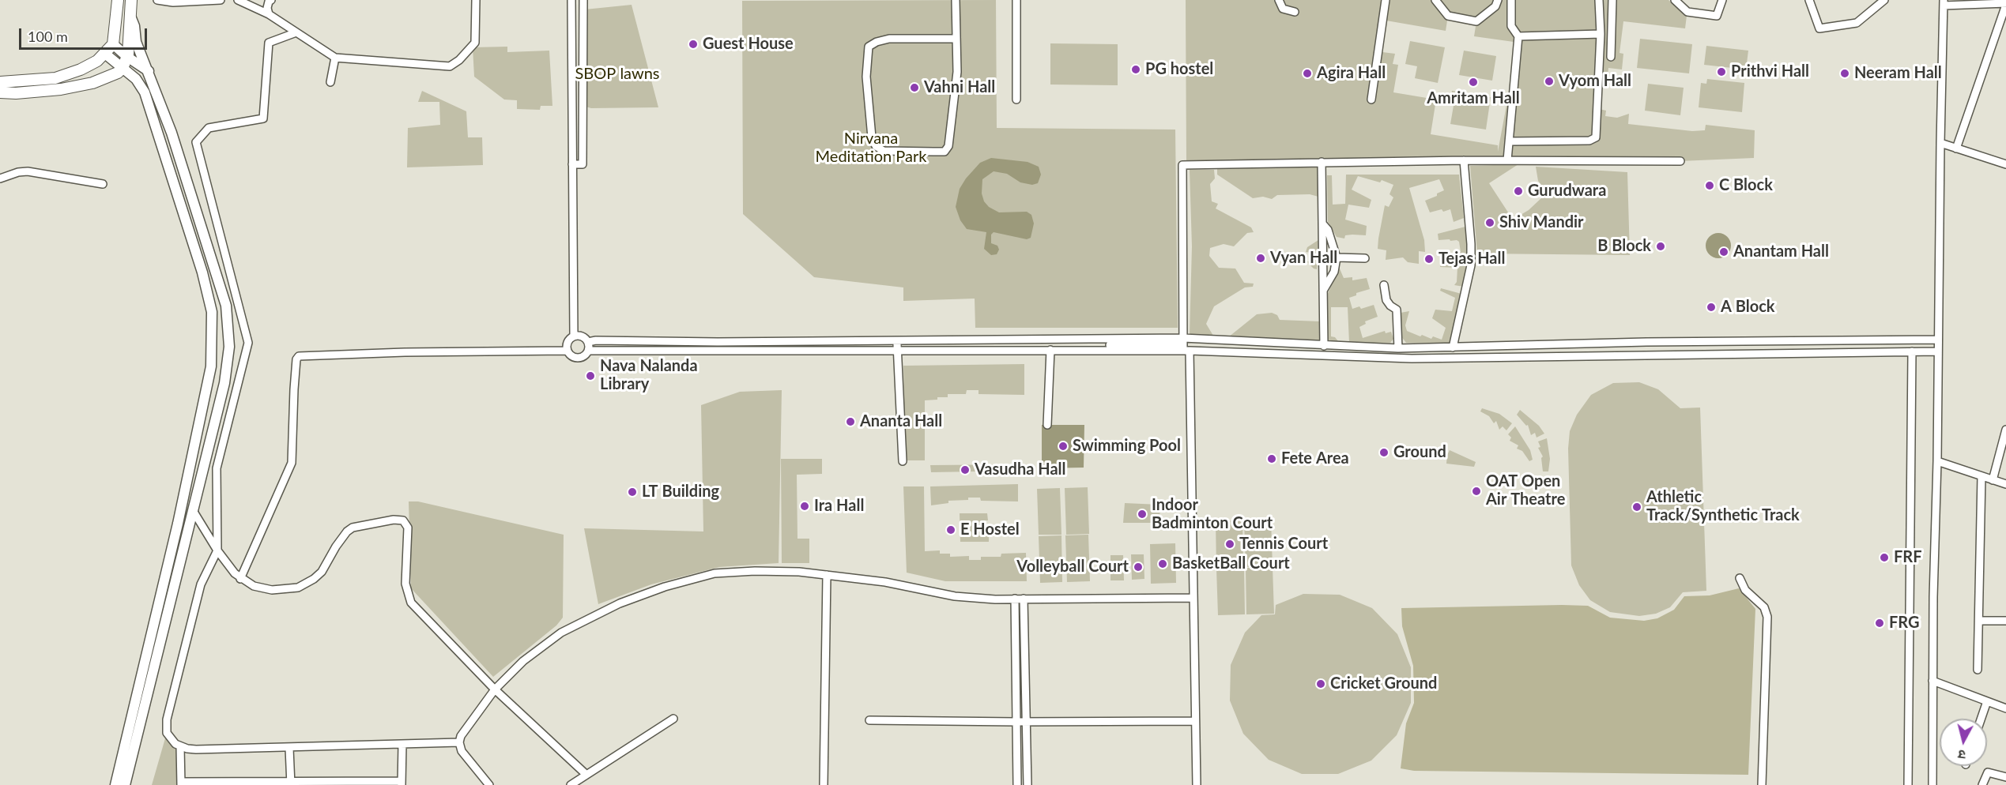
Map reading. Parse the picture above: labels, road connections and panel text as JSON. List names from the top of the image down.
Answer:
{
  "parks": ["SBOP lawns", "Nirvana Meditation Park"],
  "places": [
    "Guest House",
    "PG hostel",
    "Prithvi Hall",
    "Agira Hall",
    "Neeram Hall",
    "Vyom Hall",
    "Amritam Hall",
    "Vahni Hall",
    "C Block",
    "Gurudwara",
    "Shiv Mandir",
    "B Block",
    "Anantam Hall",
    "Vyan Hall",
    "Tejas Hall",
    "A Block",
    "Nava Nalanda Library",
    "Ananta Hall",
    "Swimming Pool",
    "Ground",
    "Fete Area",
    "Vasudha Hall",
    "OAT Open Air Theatre",
    "LT Building",
    "Ira Hall",
    "Athletic Track/Synthetic Track",
    "Indoor Badminton Court",
    "E Hostel",
    "Tennis Court",
    "FRF",
    "BasketBall Court",
    "Volleyball Court",
    "FRG",
    "Cricket Ground"
  ],
  "scale_bar": "100 m",
  "north": "bottom"
}
